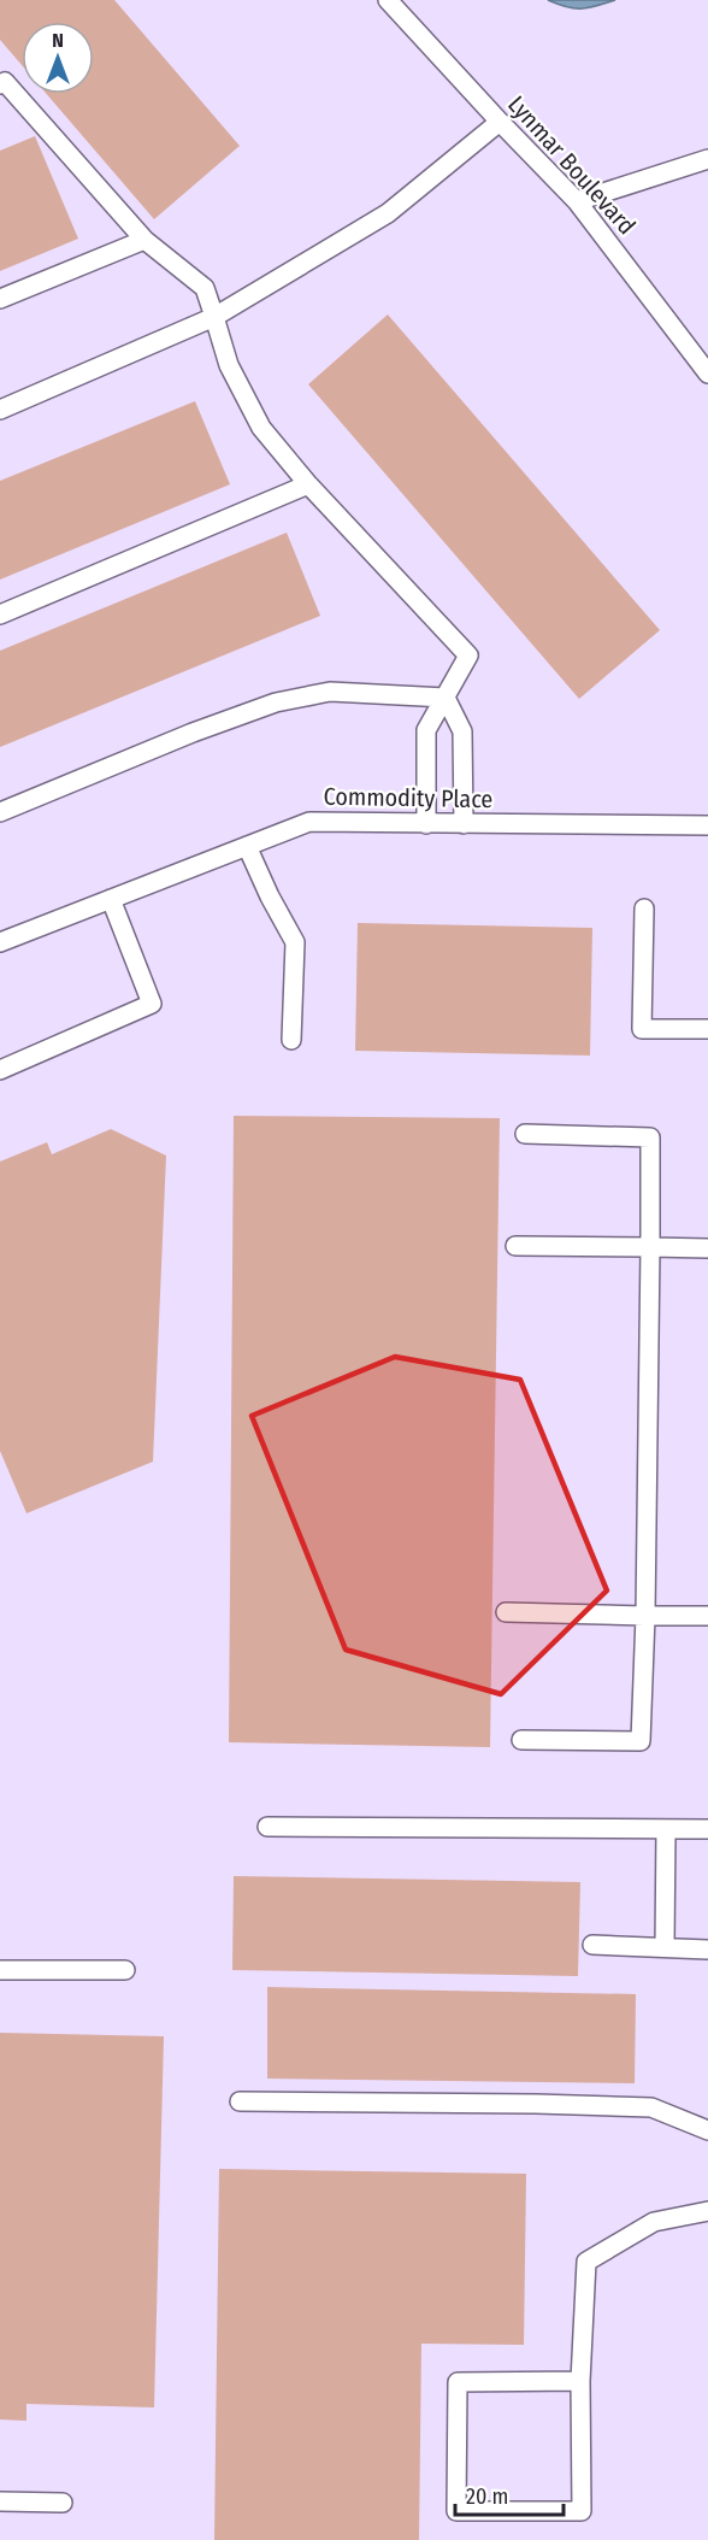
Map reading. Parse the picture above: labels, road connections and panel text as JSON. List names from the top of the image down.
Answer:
{
  "streets": {
    "lane": ["Lynmar Boulevard", "Commodity Place"]
  },
  "scale_bar": "20 m",
  "north": "top"
}
